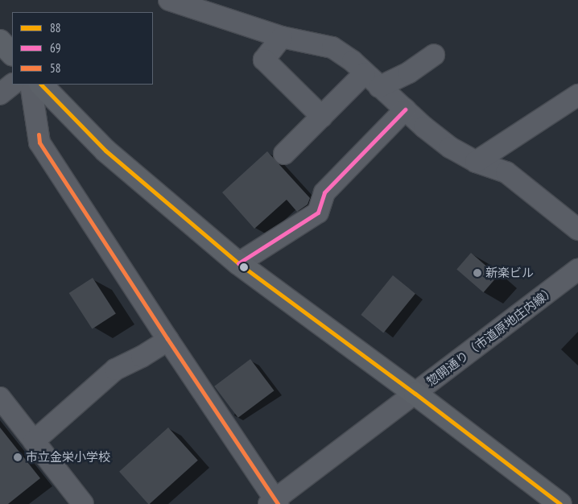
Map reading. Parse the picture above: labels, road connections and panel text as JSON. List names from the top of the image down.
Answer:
{
  "streets": {
    "street": ["惣開通り（市道原地庄内線）"]
  },
  "places": ["新楽ビル", "市立金栄小学校"],
  "lines": ["transit line 88", "transit line 69", "transit line 58"],
  "legend": ["88", "69", "58"]
}
